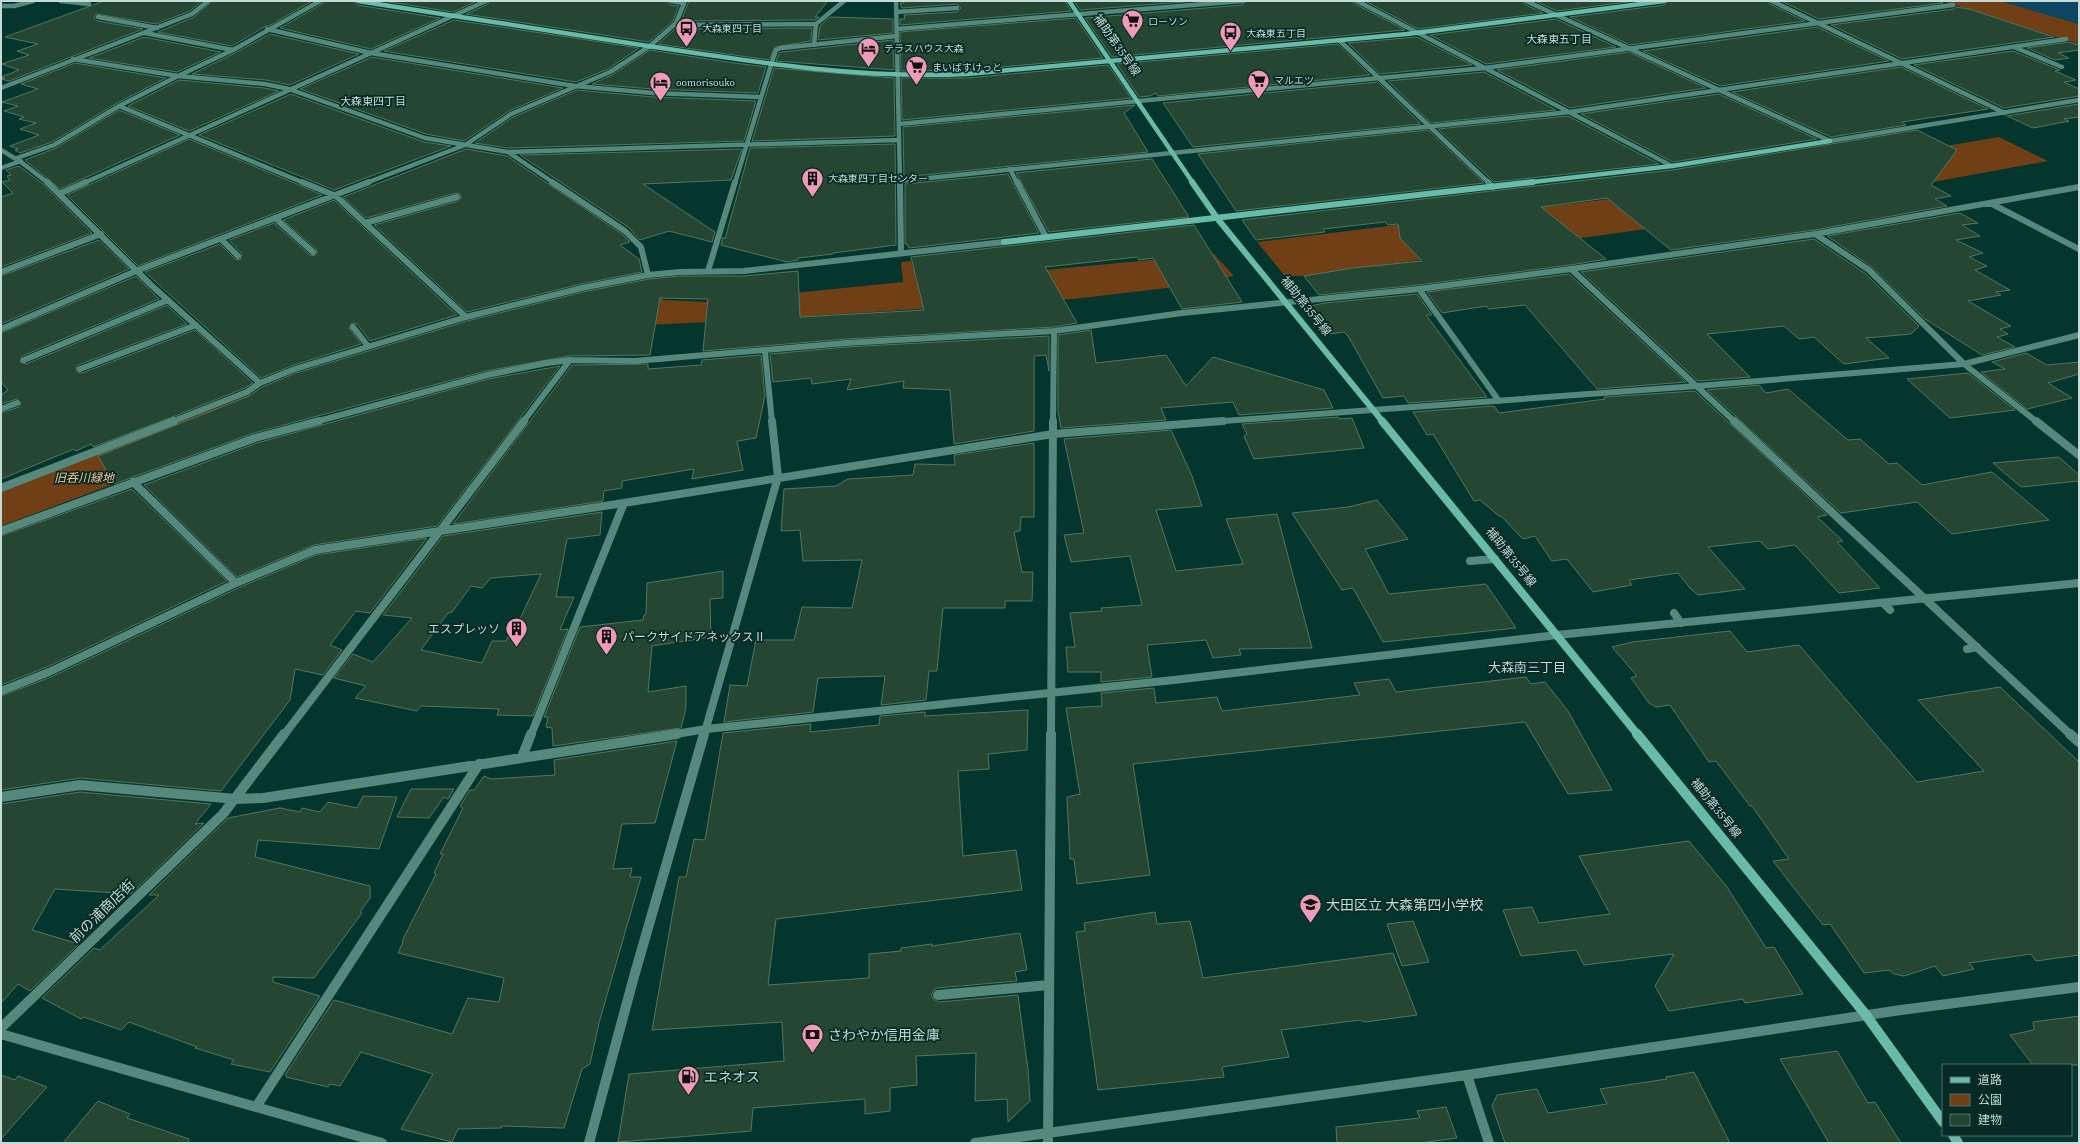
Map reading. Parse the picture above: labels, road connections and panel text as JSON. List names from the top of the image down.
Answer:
{
  "streets": {
    "street": ["補助第35号線", "前の浦商店街"]
  },
  "districts": ["大森東五丁目", "大森東四丁目", "大森南三丁目"],
  "parks": ["旧呑川緑地"],
  "places": {
    "supermarket": ["ローソン", "まいばすけっと", "マルエツ"],
    "bus stop": ["大森東四丁目", "大森東五丁目"],
    "hotel": ["テラスハウス大森", "oomorisouko"],
    "building": ["大森東四丁目センター", "エスプレッソ", "パークサイドアネックスⅡ"],
    "school or university": ["大田区立 大森第四小学校"],
    "bank": ["さわやか信用金庫"],
    "fuel station": ["エネオス"]
  },
  "legend": ["道路", "公園", "建物"]
}
